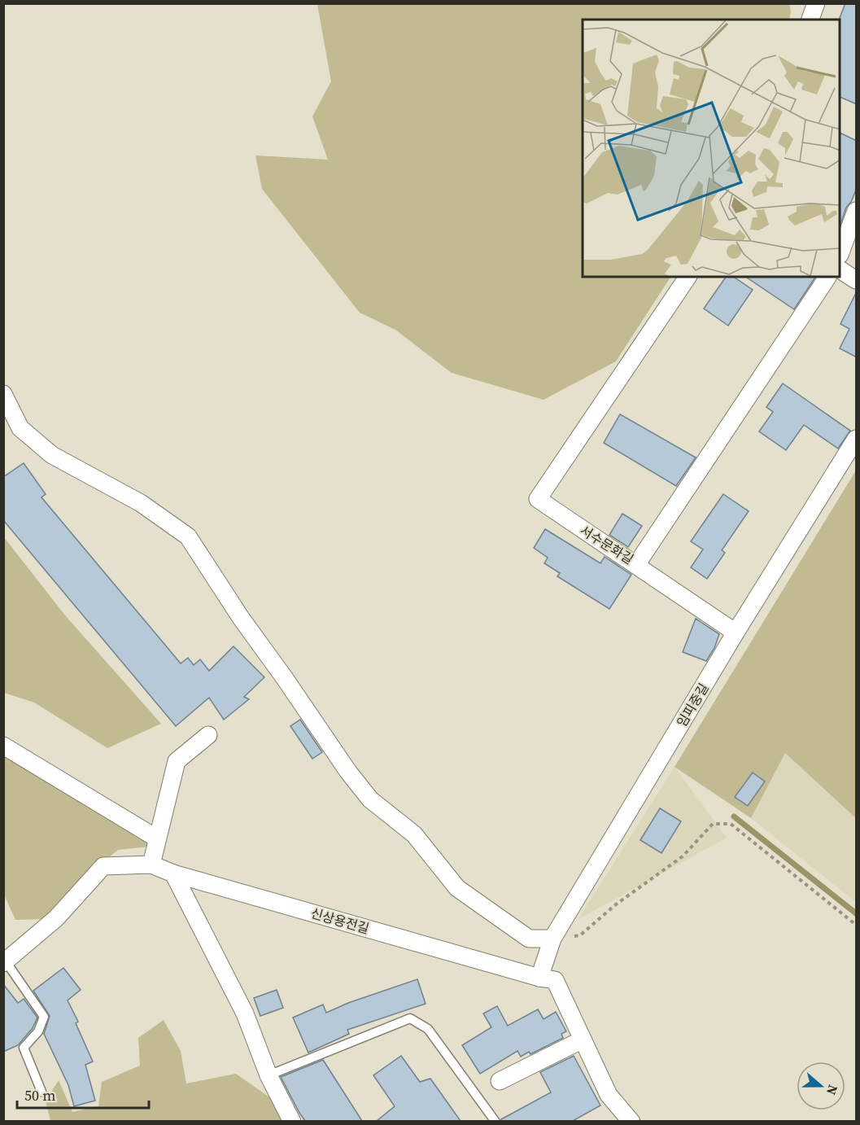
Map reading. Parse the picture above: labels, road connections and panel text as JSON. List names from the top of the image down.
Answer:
{
  "streets": {
    "street": ["서수문화길", "임피중길", "신상용전길"]
  },
  "crossings": [
    ["임피중길", "신상용전길"]
  ],
  "scale_bar": "50 m",
  "north": "right"
}
